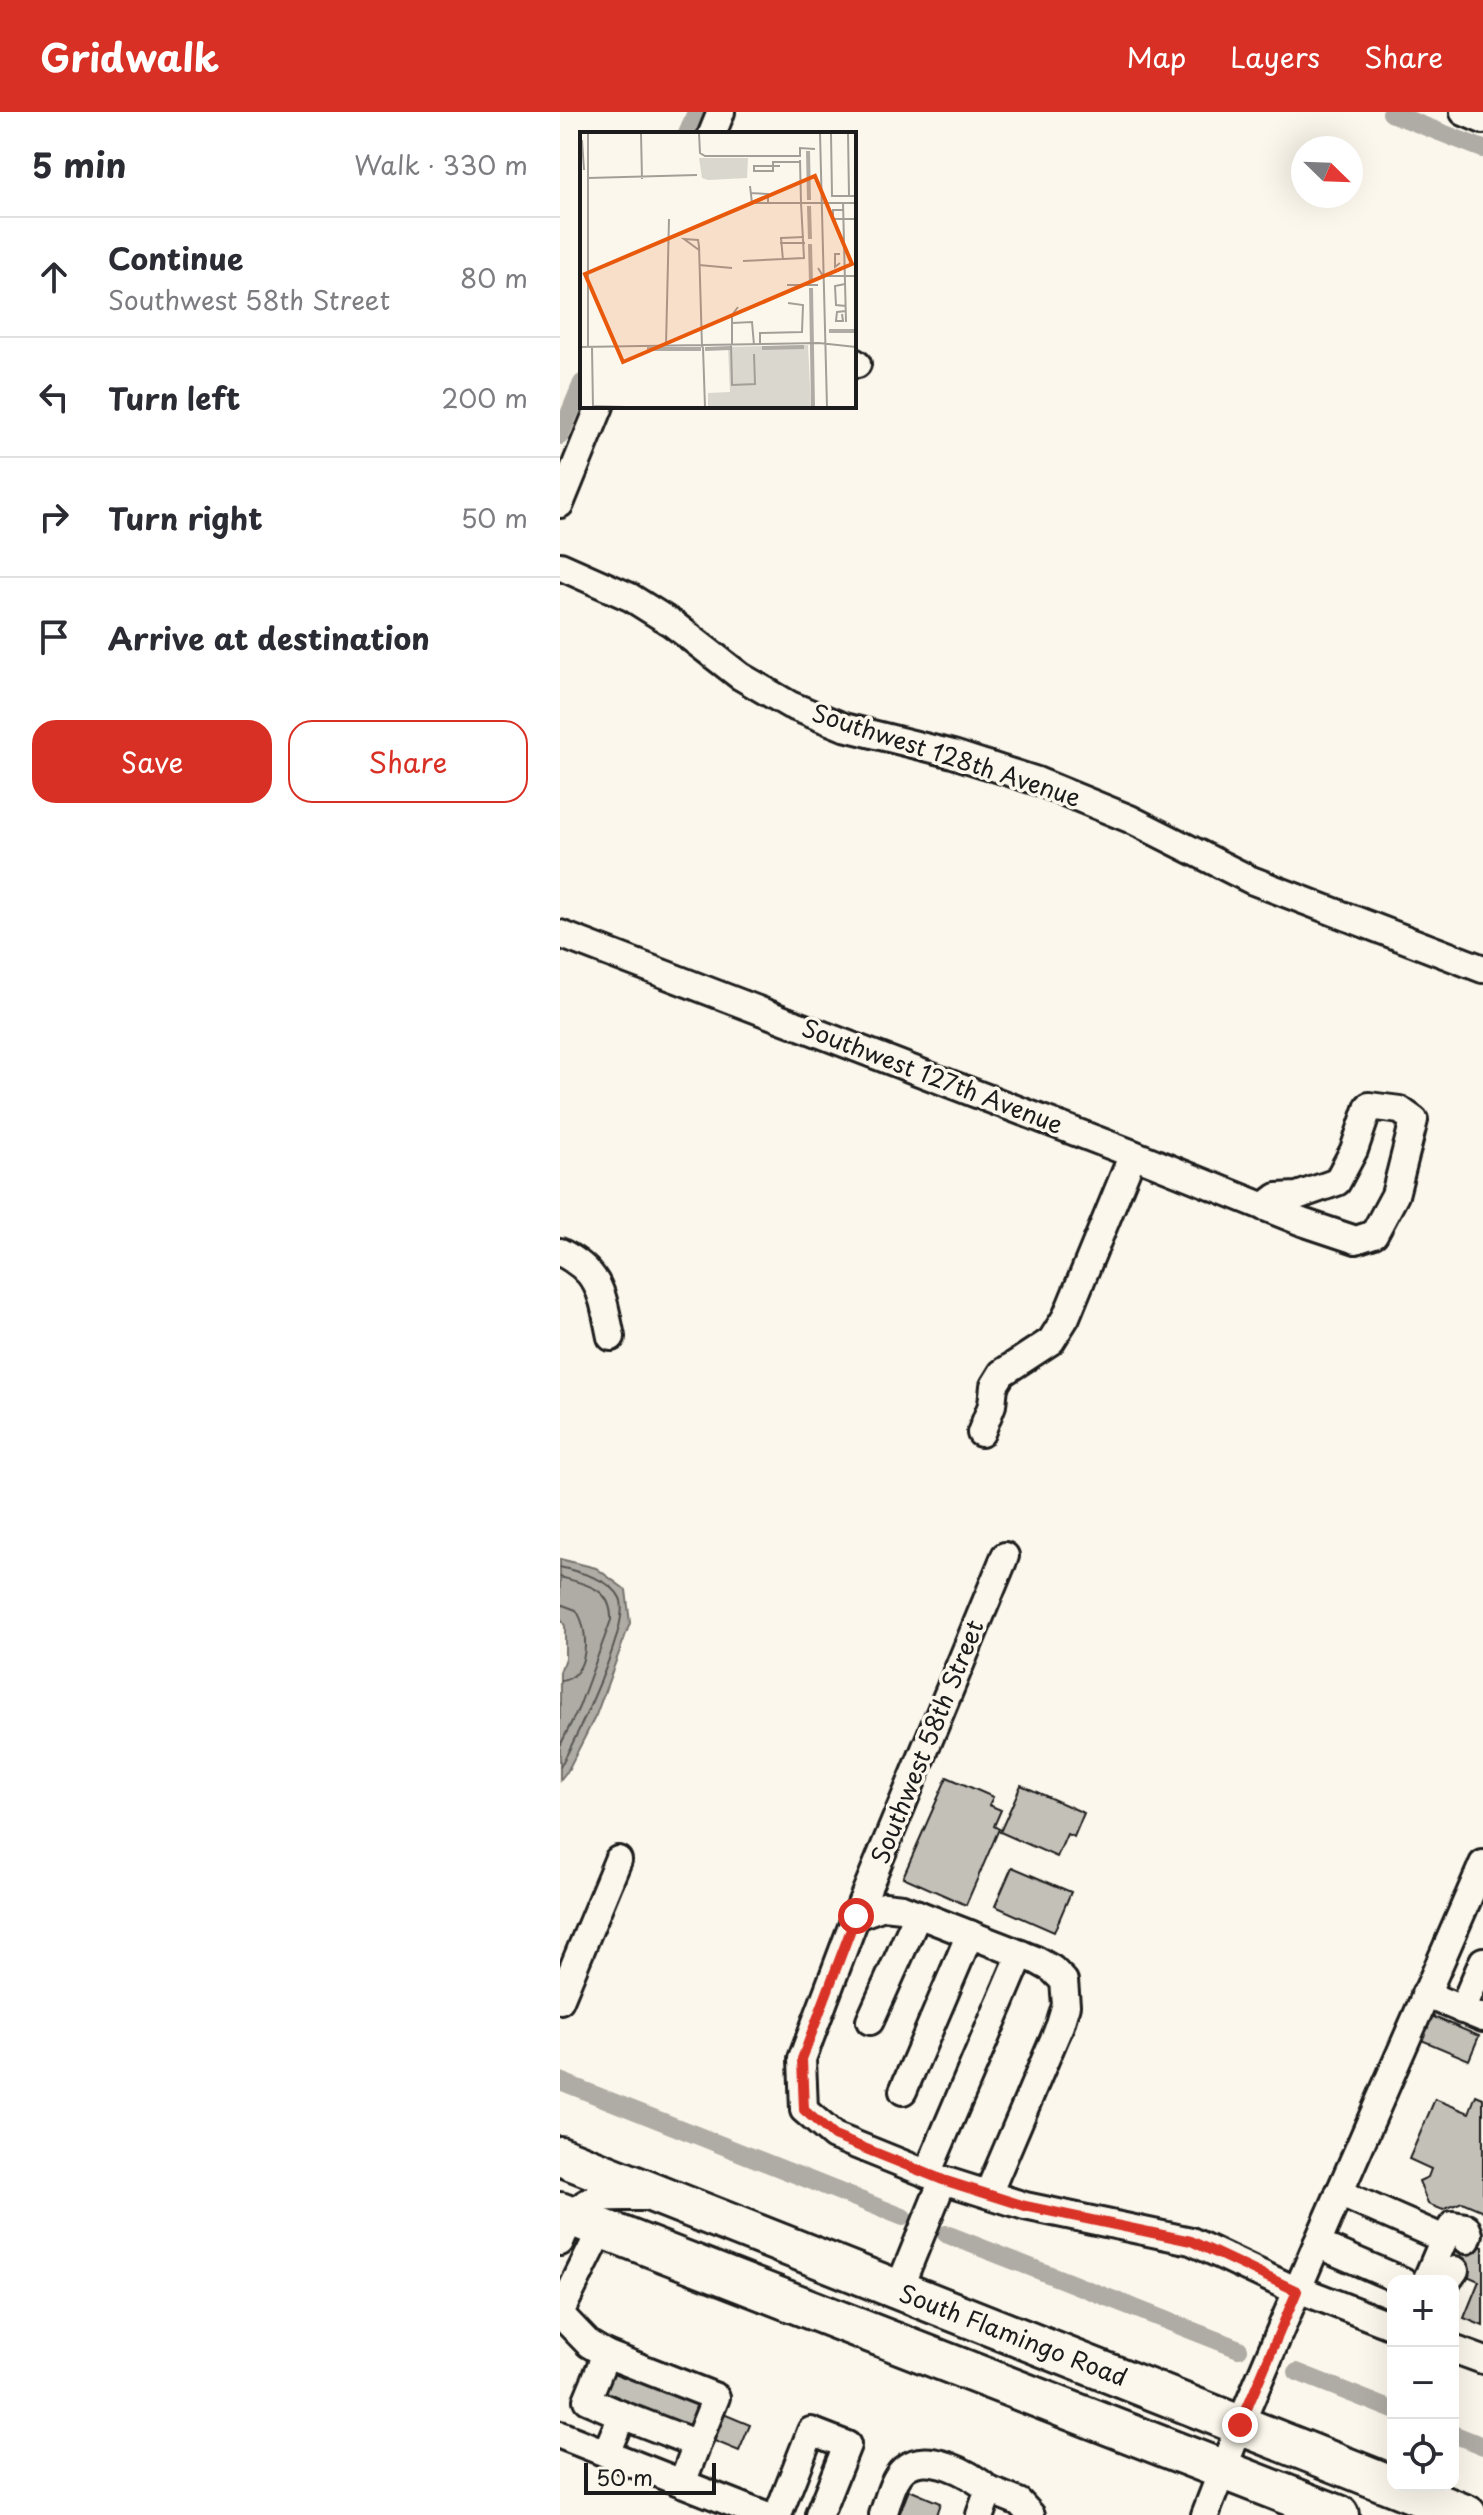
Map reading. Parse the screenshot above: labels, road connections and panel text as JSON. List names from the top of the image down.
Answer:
{
  "streets": {
    "highway": ["South Flamingo Road"],
    "street": ["Southwest 128th Avenue", "Southwest 127th Avenue", "Southwest 58th Street"]
  },
  "scale_bar": "50 m",
  "north": "bottom right",
  "page": {
    "header": "Gridwalk",
    "nav": ["Map", "Layers", "Share"],
    "heading": ["5 min", "Walk · 330 m"],
    "list": [
      ["Continue", "Southwest 58th Street", "80 m"],
      ["Turn left", "200 m"],
      ["Turn right", "50 m"],
      "Arrive at destination"
    ],
    "buttons": ["Save", "Share"],
    "map_buttons": ["+", "−"],
    "scale": "50 m"
  }
}
